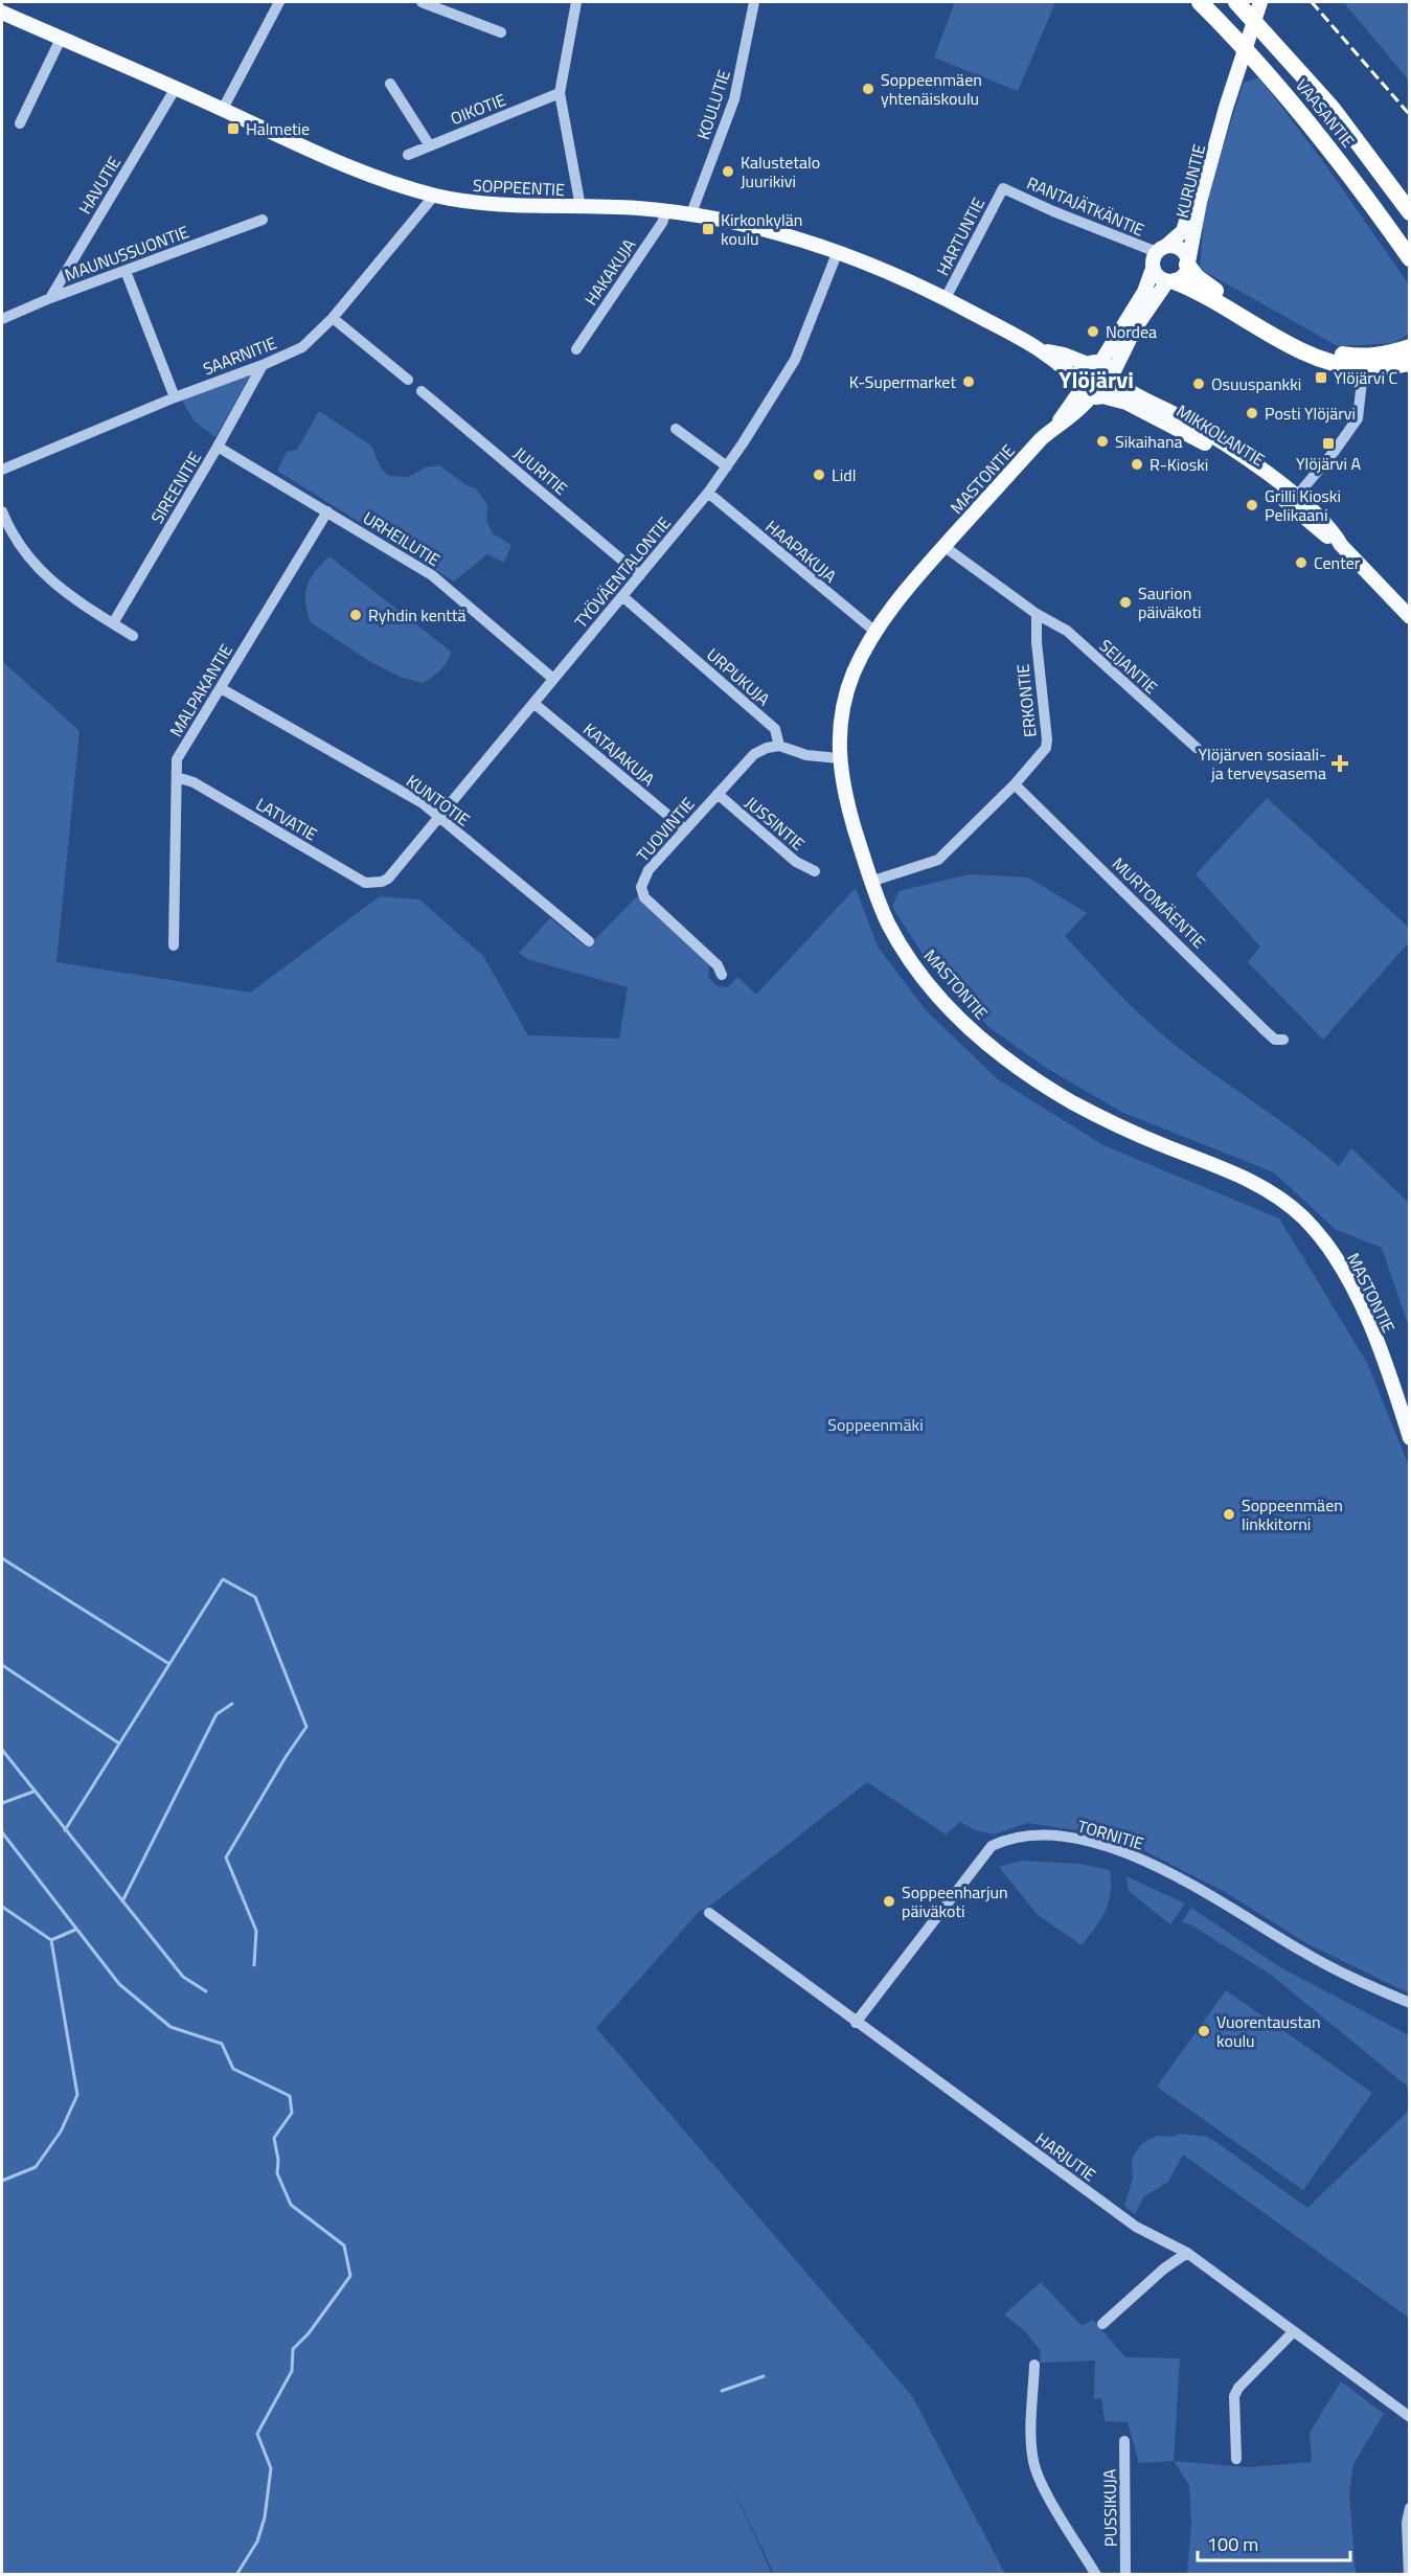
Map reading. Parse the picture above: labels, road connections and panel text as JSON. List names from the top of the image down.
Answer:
{
  "streets": {
    "highway": ["VAASANTIE"],
    "main road": [
      "KURUNTIE",
      "SOPPEENTIE",
      "MIKKOLANTIE",
      "MASTONTIE"
    ],
    "street": [
      "KOULUTIE",
      "OIKOTIE",
      "HAVUTIE",
      "RANTAJÄTKÄNTIE",
      "HARTUNTIE",
      "MAUNUSSUONTIE",
      "HAKAKUJA",
      "SAARNITIE",
      "JUURITIE",
      "SIREENITIE",
      "URHEILUTIE",
      "HAAPAKUJA",
      "TYÖVÄENTALONTIE",
      "SEIJANTIE",
      "URPUKUJA",
      "MALPAKANTIE",
      "ERKONTIE",
      "KATAJAKUJA",
      "KUNTOTIE",
      "LATVATIE",
      "JUSSINTIE",
      "TUOVINTIE",
      "MURTOMÄENTIE",
      "TORNITIE",
      "HARJUTIE",
      "PUSSIKUJA"
    ]
  },
  "crossings": [
    ["KOULUTIE", "SOPPEENTIE"],
    ["KURUNTIE", "RANTAJÄTKÄNTIE"],
    ["HAVUTIE", "SOPPEENTIE"],
    ["HAVUTIE", "MAUNUSSUONTIE"],
    ["SOPPEENTIE", "HARTUNTIE"],
    ["SOPPEENTIE", "HAKAKUJA"],
    ["SOPPEENTIE", "SAARNITIE"],
    ["SOPPEENTIE", "MIKKOLANTIE"],
    ["SOPPEENTIE", "MASTONTIE"],
    ["SOPPEENTIE", "TYÖVÄENTALONTIE"],
    ["RANTAJÄTKÄNTIE", "HARTUNTIE"],
    ["SAARNITIE", "SIREENITIE"],
    ["MIKKOLANTIE", "MASTONTIE"],
    ["JUURITIE", "TYÖVÄENTALONTIE"],
    ["MASTONTIE", "HAAPAKUJA"],
    ["MASTONTIE", "ERKONTIE"],
    ["SIREENITIE", "URHEILUTIE"],
    ["URHEILUTIE", "TYÖVÄENTALONTIE"],
    ["URHEILUTIE", "MALPAKANTIE"],
    ["HAAPAKUJA", "TYÖVÄENTALONTIE"],
    ["TYÖVÄENTALONTIE", "URPUKUJA"],
    ["TYÖVÄENTALONTIE", "KATAJAKUJA"],
    ["TYÖVÄENTALONTIE", "KUNTOTIE"],
    ["TYÖVÄENTALONTIE", "LATVATIE"],
    ["SEIJANTIE", "ERKONTIE"],
    ["URPUKUJA", "TUOVINTIE"],
    ["MALPAKANTIE", "KUNTOTIE"],
    ["MALPAKANTIE", "LATVATIE"],
    ["ERKONTIE", "MURTOMÄENTIE"],
    ["KATAJAKUJA", "TUOVINTIE"],
    ["JUSSINTIE", "TUOVINTIE"],
    ["TORNITIE", "HARJUTIE"]
  ],
  "districts": ["Ylöjärvi"],
  "parks": ["Soppeenmäki"],
  "places": {
    "other": [
      "Soppeenmäen yhtenäiskoulu",
      "Kalustetalo Juurikivi",
      "Nordea",
      "K-Supermarket",
      "Osuuspankki",
      "Posti Ylöjärvi",
      "Sikaihana",
      "R-Kioski",
      "Lidl",
      "Grilli Kioski Pelikaani",
      "Center",
      "Saurion päiväkoti",
      "Ryhdin kenttä",
      "Soppeenmäen linkkitorni",
      "Soppeenharjun päiväkoti",
      "Vuorentaustan koulu"
    ],
    "transit": [
      "Halmetie",
      "Kirkonkylän koulu",
      "Ylöjärvi C",
      "Ylöjärvi A"
    ],
    "health": ["Ylöjärven sosiaali- ja terveysasema"]
  },
  "scale_bar": "100 m"
}
